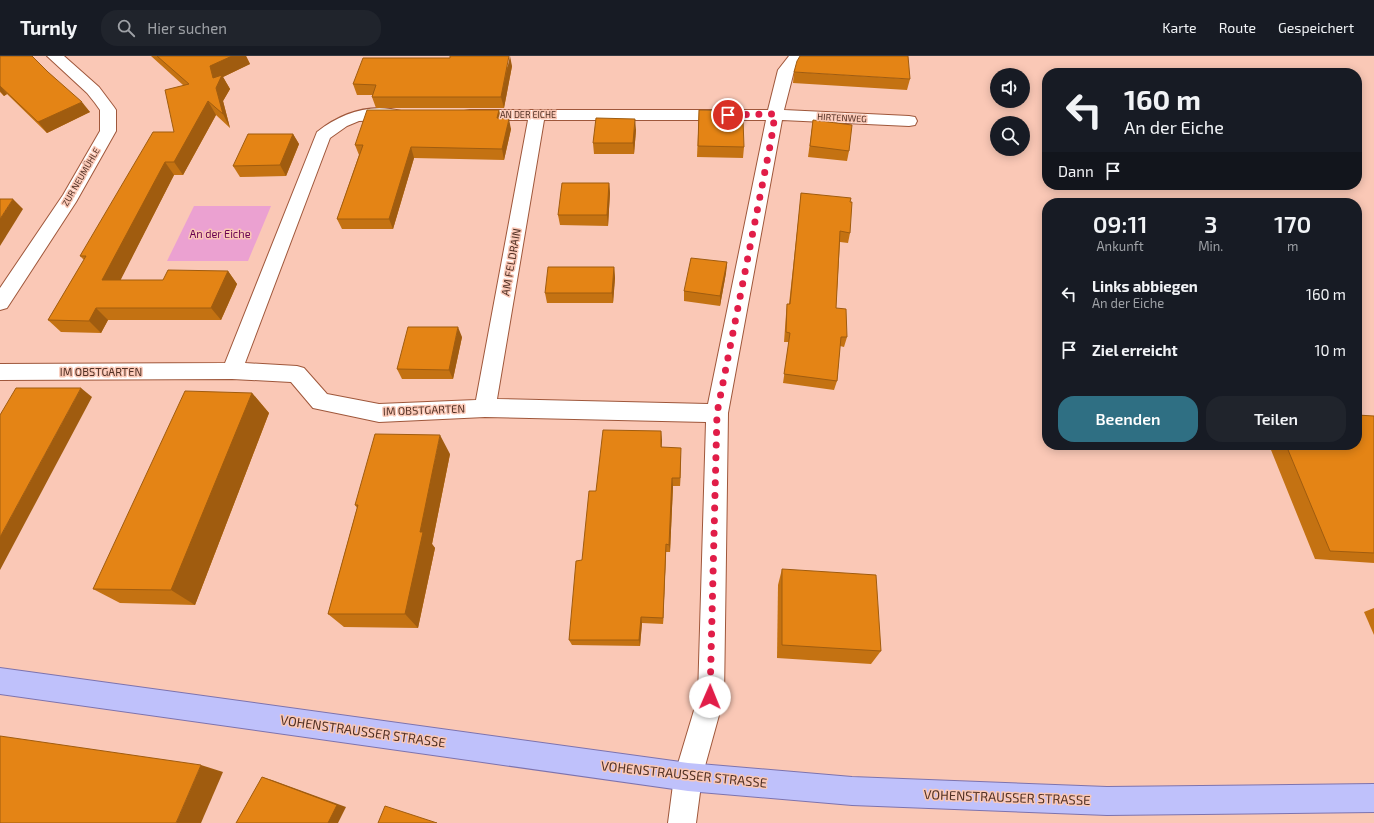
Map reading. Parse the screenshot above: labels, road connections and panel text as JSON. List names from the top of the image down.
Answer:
{
  "streets": {
    "main road": ["VOHENSTRAUSSER STRASSE"],
    "street": [
      "AN DER EICHE",
      "HIRTENWEG",
      "ZUR NEUMÜHLE",
      "AM FELDRAIN",
      "IM OBSTGARTEN"
    ]
  },
  "crossings": [
    ["AN DER EICHE", "HIRTENWEG"],
    ["AN DER EICHE", "AM FELDRAIN"],
    ["AM FELDRAIN", "IM OBSTGARTEN"]
  ],
  "parks": ["An der Eiche"],
  "page": {
    "header": "Turnly",
    "search": "Hier suchen",
    "nav": ["Karte", "Route", "Gespeichert"],
    "turn": ["160 m", "An der Eiche"],
    "then": "Dann",
    "eta": [
      "09:11",
      "Ankunft",
      "3",
      "Min.",
      "170",
      "m"
    ],
    "list": [
      {
        "name": "Links abbiegen",
        "note": "An der Eiche",
        "value": "160 m"
      },
      {
        "name": "Ziel erreicht",
        "value": "10 m"
      }
    ],
    "buttons": ["Beenden", "Teilen"]
  }
}
